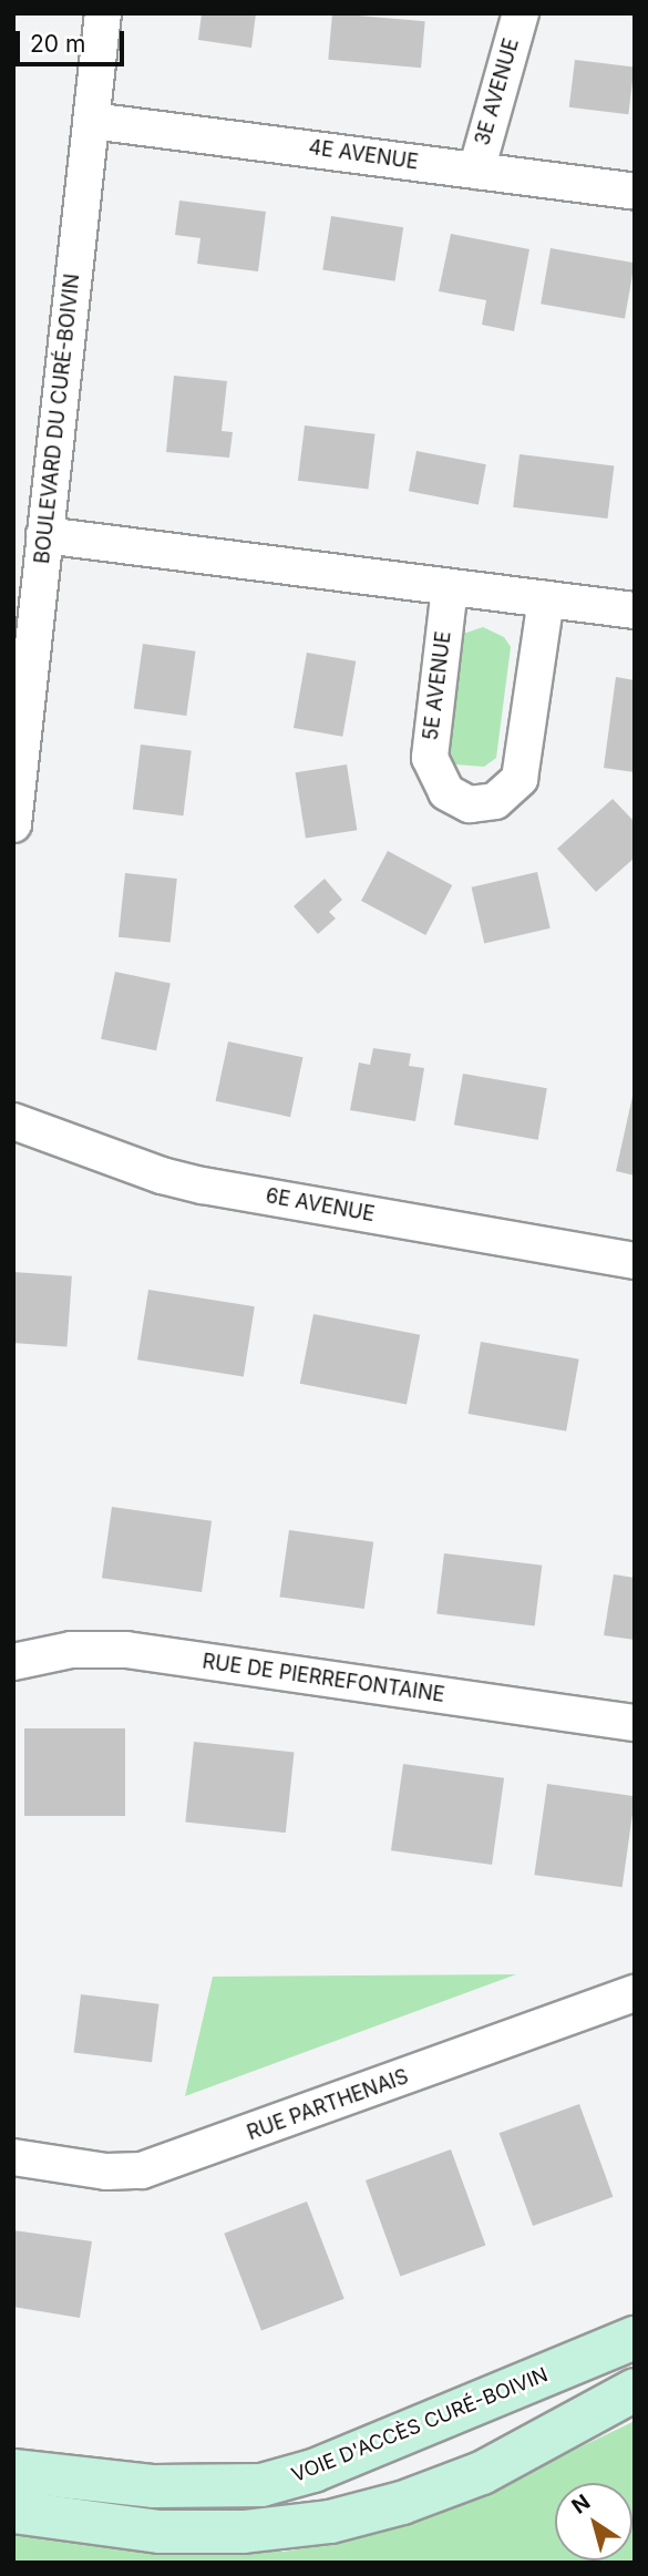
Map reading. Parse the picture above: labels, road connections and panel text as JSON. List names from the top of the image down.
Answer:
{
  "streets": {
    "street": [
      "3E AVENUE",
      "4E AVENUE",
      "BOULEVARD DU CURÉ-BOIVIN",
      "5E AVENUE",
      "6E AVENUE",
      "RUE DE PIERREFONTAINE",
      "RUE PARTHENAIS",
      "VOIE D'ACCÈS CURÉ-BOIVIN"
    ]
  },
  "crossings": [
    ["3E AVENUE", "4E AVENUE"],
    ["4E AVENUE", "BOULEVARD DU CURÉ-BOIVIN"]
  ],
  "scale_bar": "20 m",
  "north": "top left"
}
